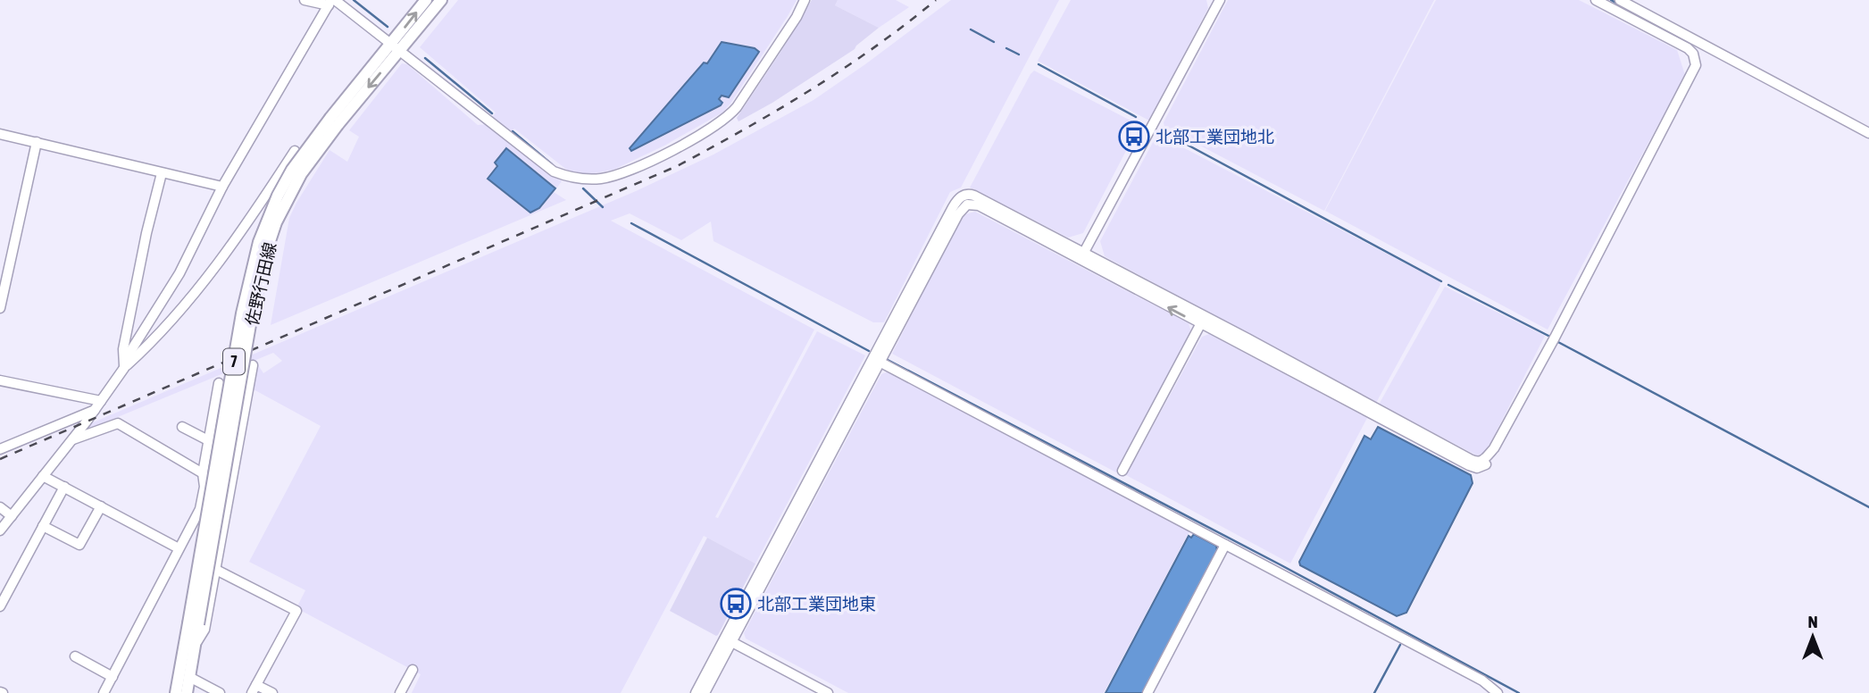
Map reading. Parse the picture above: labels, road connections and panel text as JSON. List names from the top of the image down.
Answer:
{
  "streets": {
    "main road": ["佐野行田線", "7"]
  },
  "places": {
    "bus stop": ["北部工業団地北", "北部工業団地東"]
  },
  "north": "top"
}
